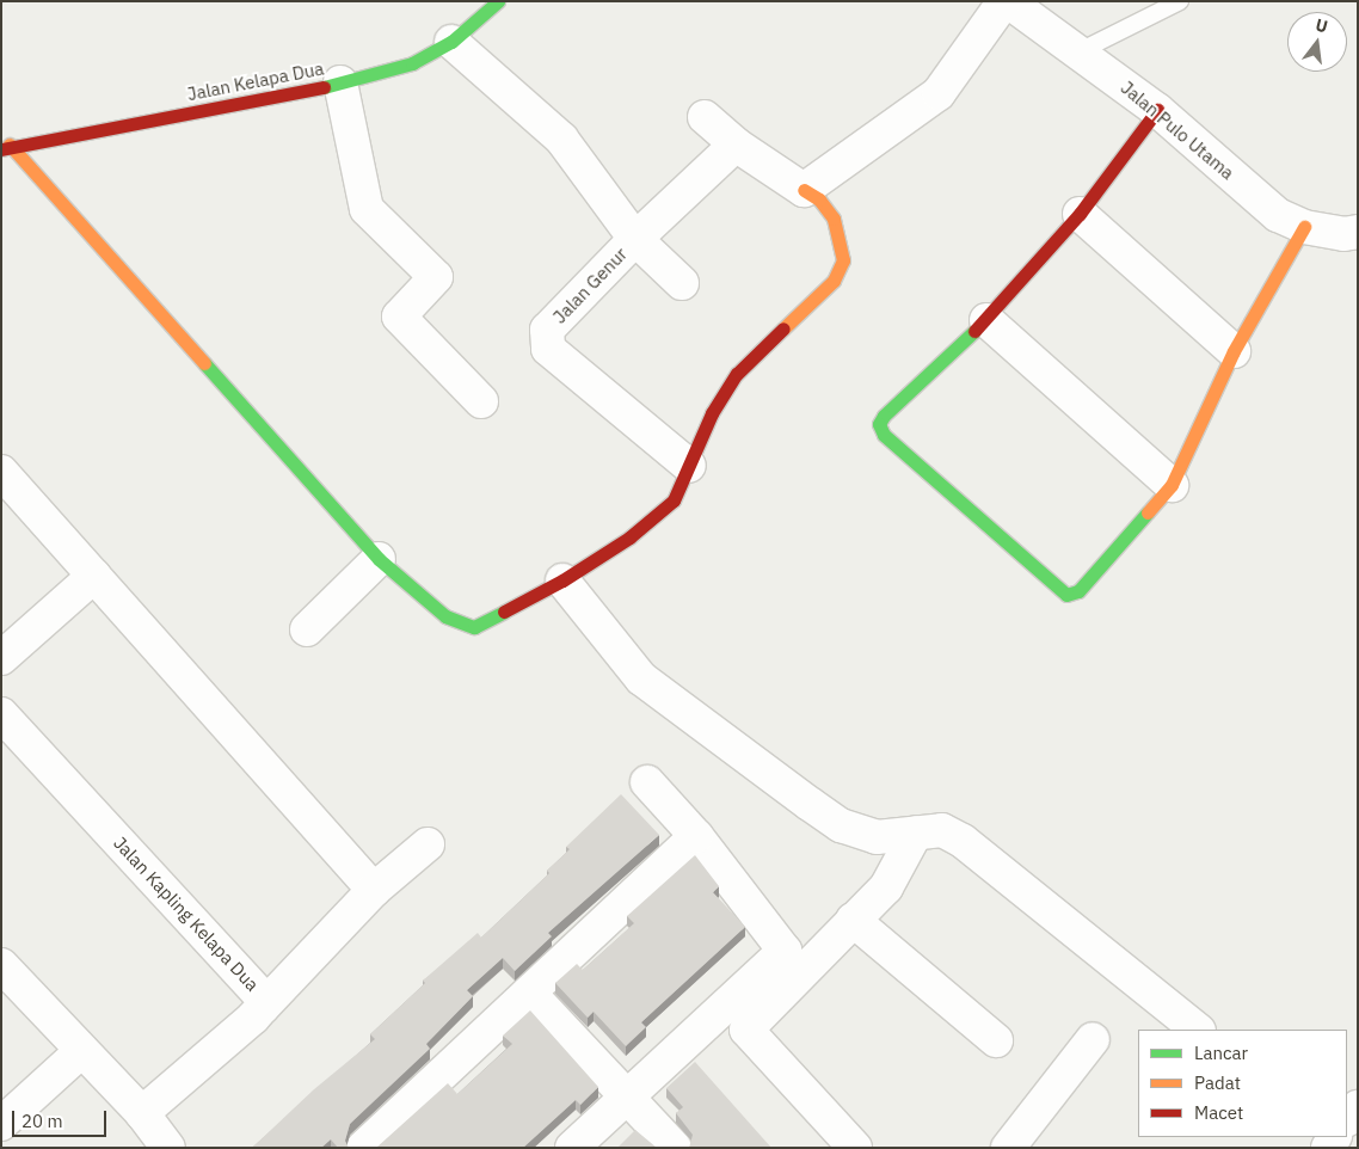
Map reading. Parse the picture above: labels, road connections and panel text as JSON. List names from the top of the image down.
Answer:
{
  "streets": {
    "street": [
      "Jalan Kelapa Dua",
      "Jalan Pulo Utama",
      "Jalan Genur",
      "Jalan Kapling Kelapa Dua"
    ]
  },
  "crossings": [
    ["Jalan Kelapa Dua", "Jalan Genur"]
  ],
  "legend": ["Lancar", "Padat", "Macet"],
  "scale_bar": "20 m",
  "north": "top"
}
